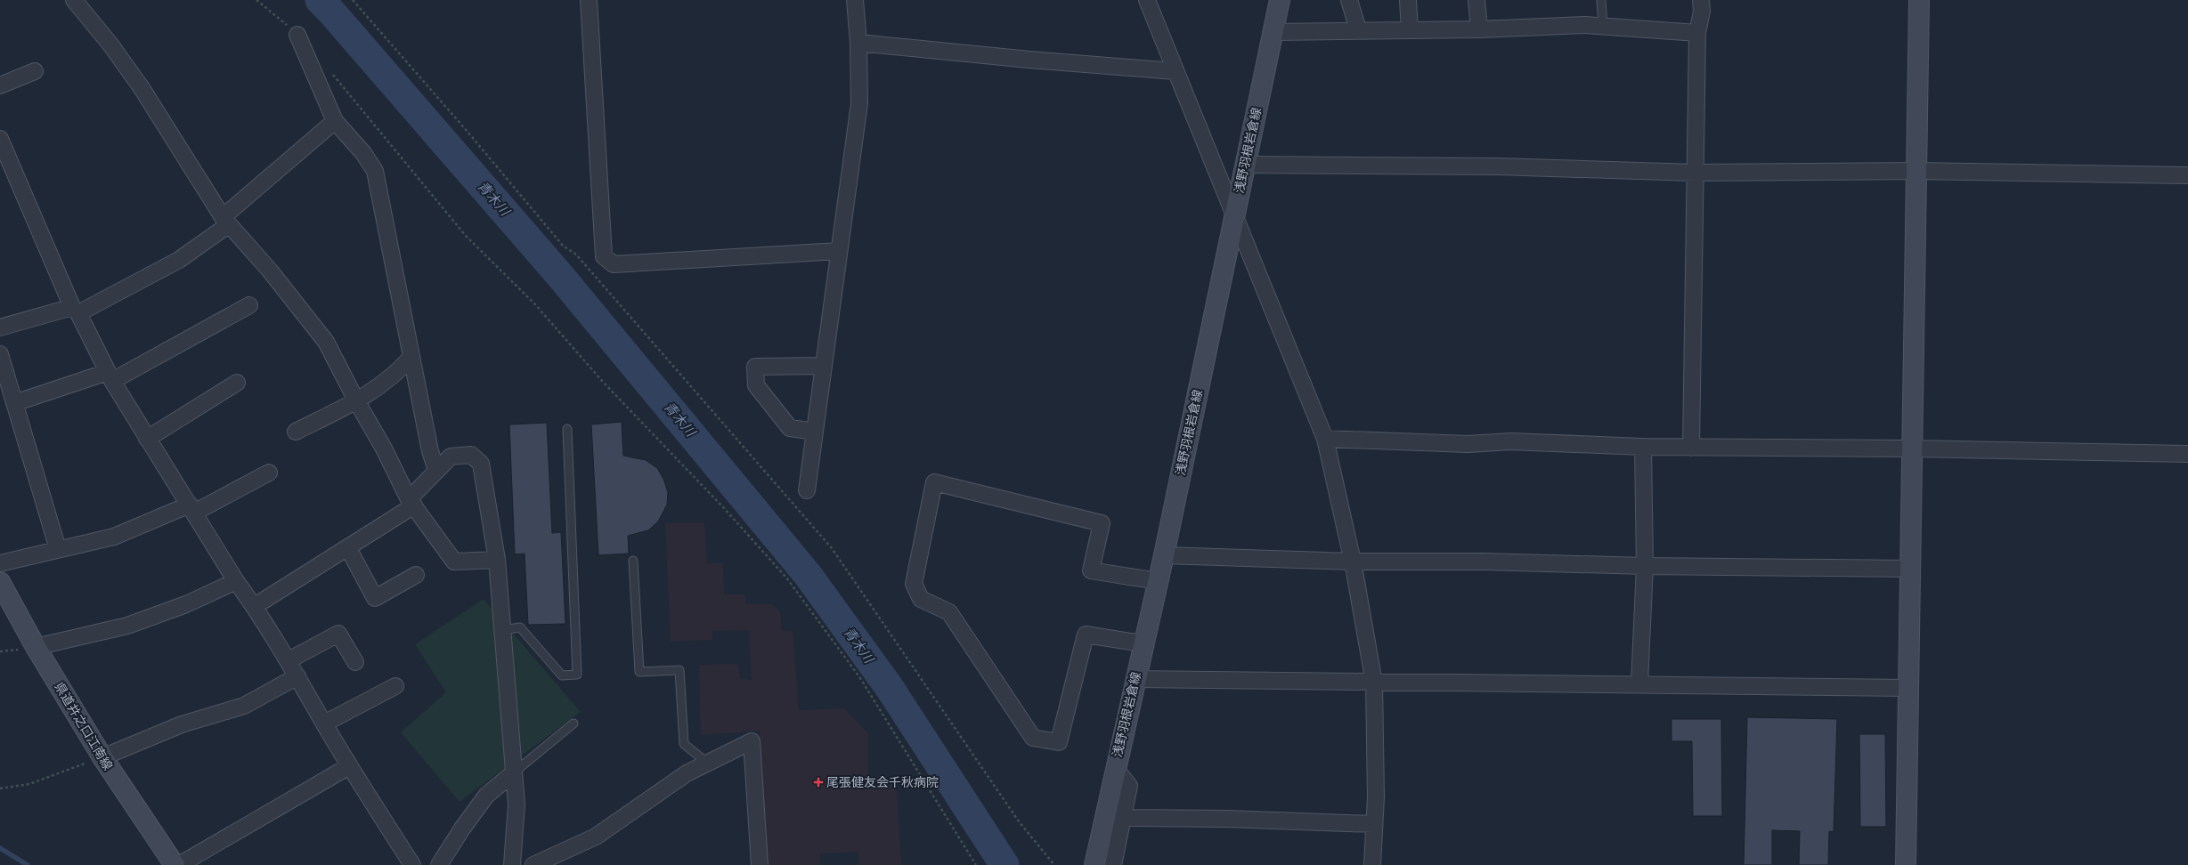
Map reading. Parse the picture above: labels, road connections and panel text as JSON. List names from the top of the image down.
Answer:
{
  "streets": {
    "main road": ["浅野羽根岩倉線", "県道井之口江南線"]
  },
  "water": ["青木川"],
  "places": {
    "health": ["尾張健友会千秋病院"]
  }
}
